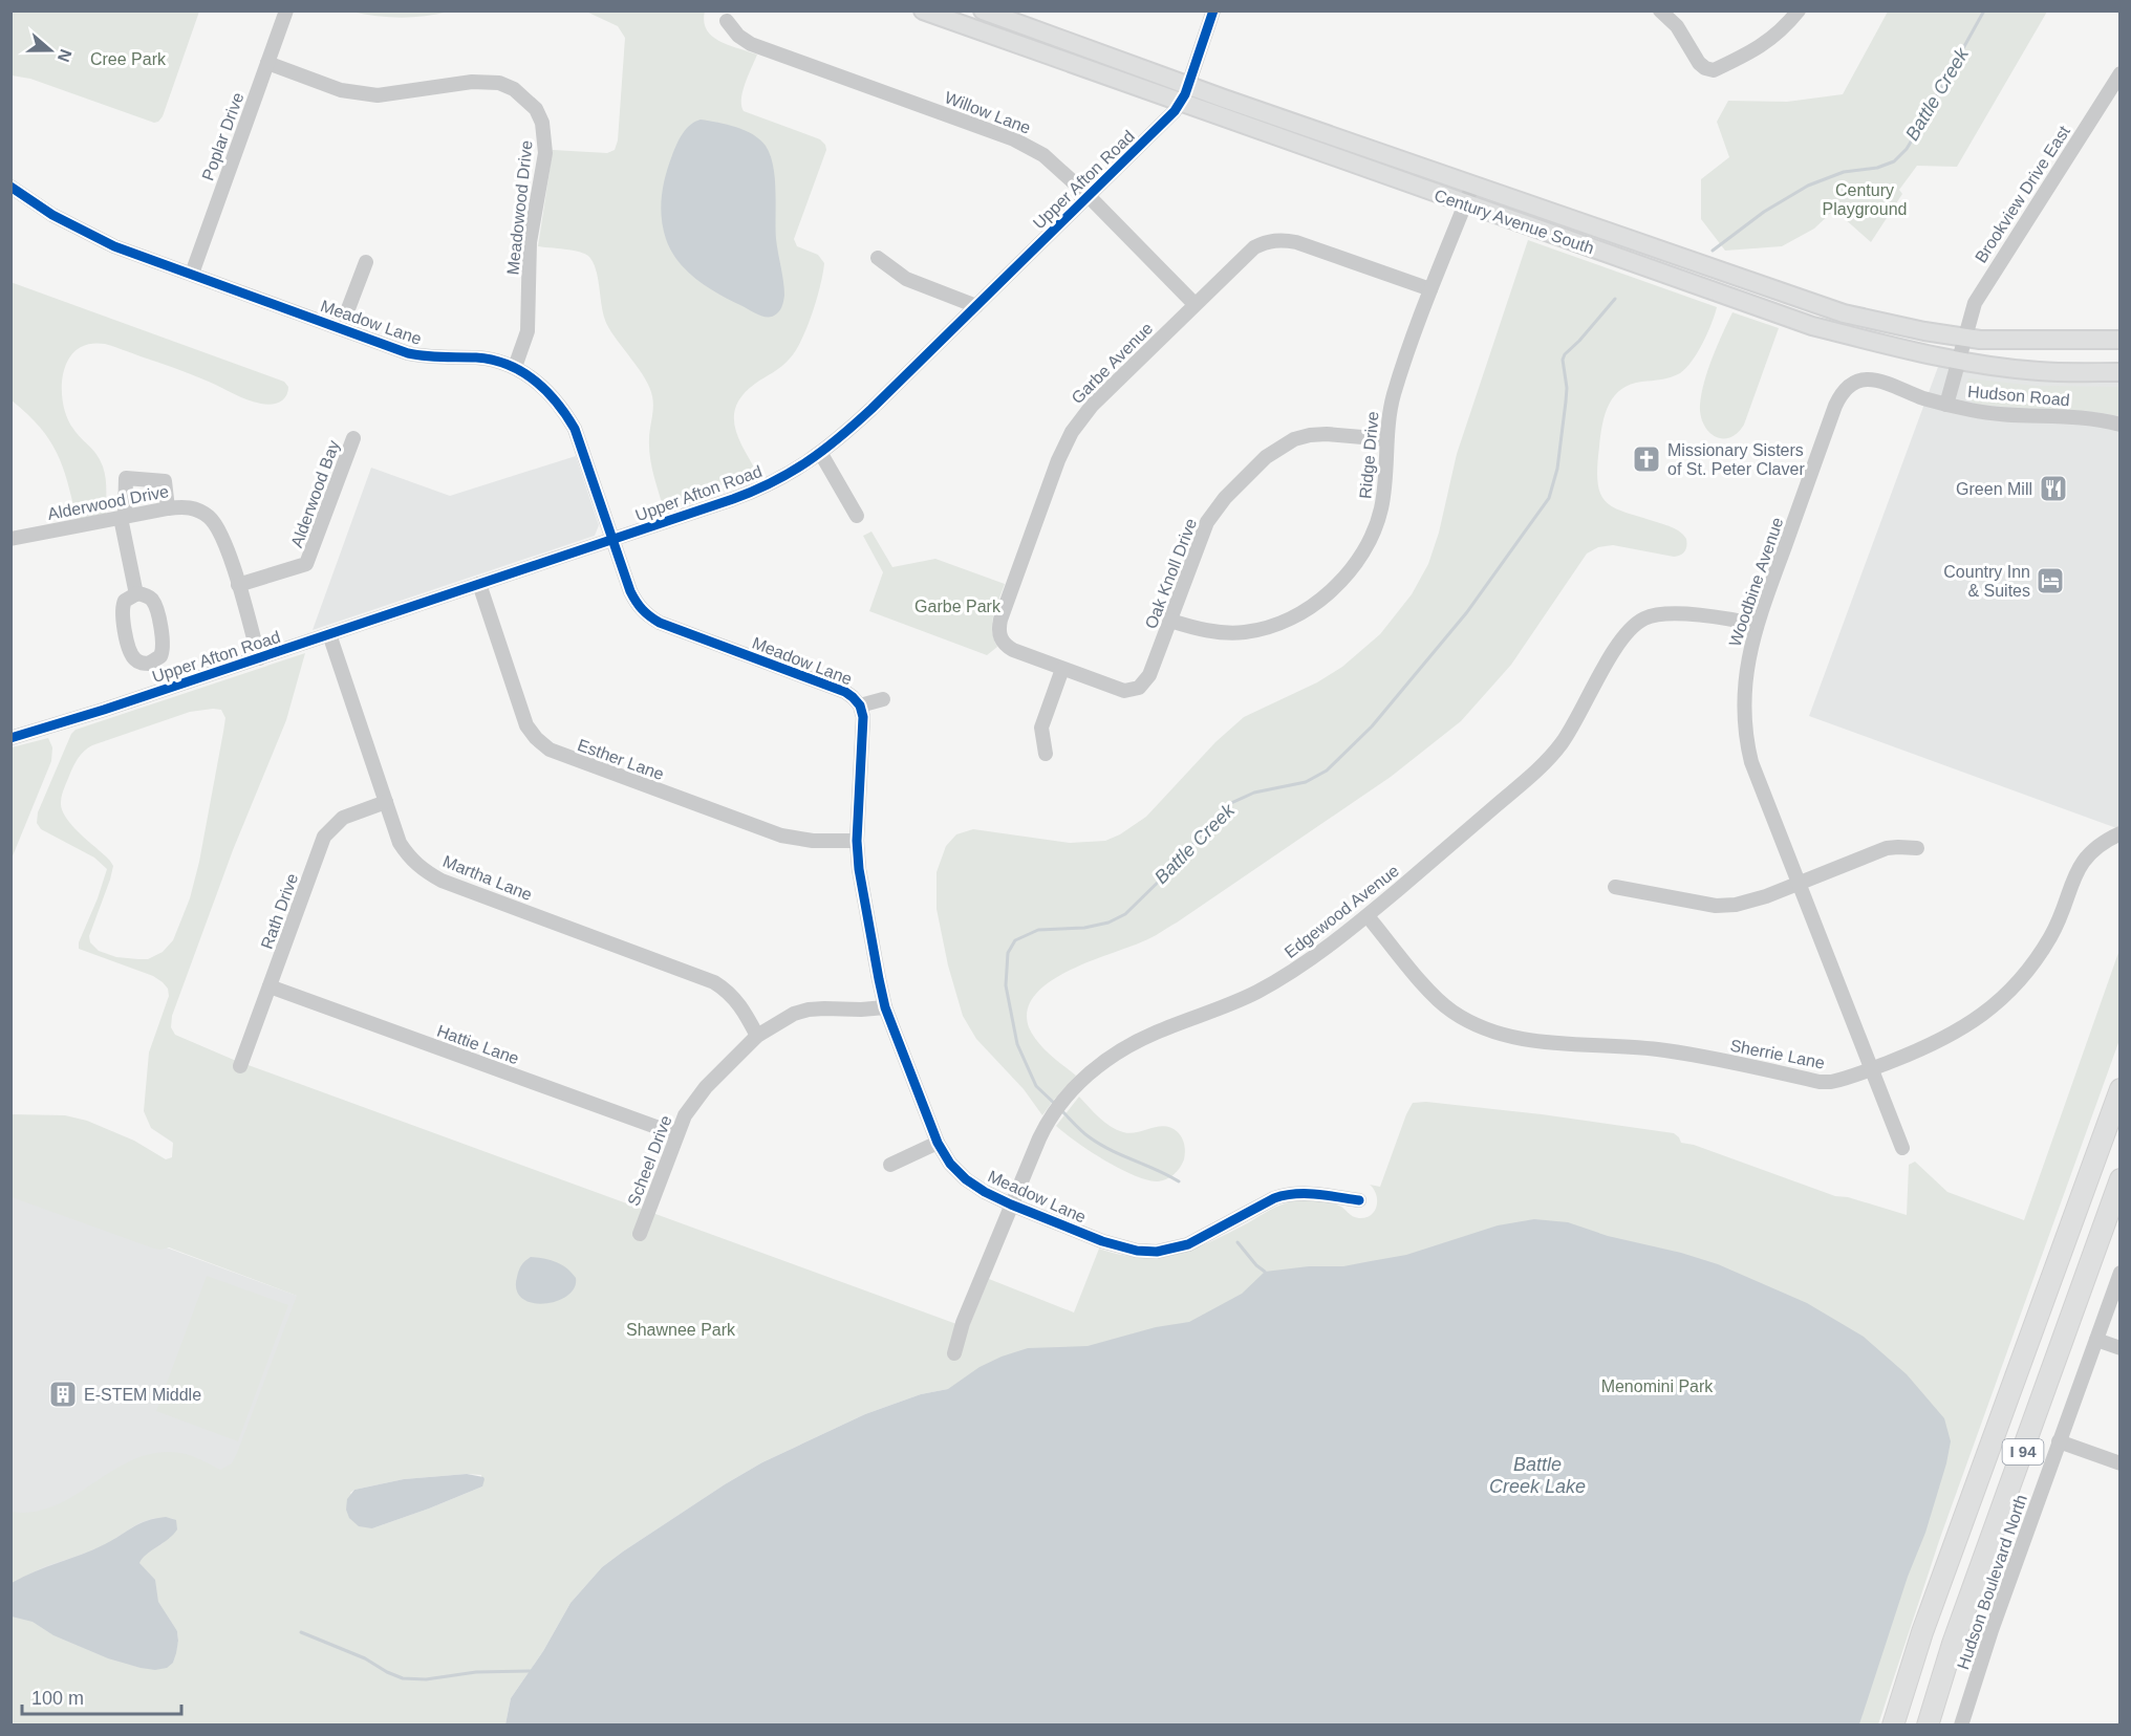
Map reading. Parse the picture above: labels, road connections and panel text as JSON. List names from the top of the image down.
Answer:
{
  "streets": {
    "highway": ["I 94"],
    "main road": ["Century Avenue South"],
    "street": [
      "Willow Lane",
      "Poplar Drive",
      "Upper Afton Road",
      "Brookview Drive East",
      "Meadowood Drive",
      "Meadow Lane",
      "Garbe Avenue",
      "Hudson Road",
      "Ridge Drive",
      "Alderwood Bay",
      "Alderwood Drive",
      "Oak Knoll Drive",
      "Woodbine Avenue",
      "Esther Lane",
      "Martha Lane",
      "Rath Drive",
      "Edgewood Avenue",
      "Hattie Lane",
      "Sherrie Lane",
      "Scheel Drive",
      "Hudson Boulevard North"
    ]
  },
  "crossings": [
    ["Willow Lane", "Upper Afton Road"],
    ["Willow Lane", "Garbe Avenue"],
    ["Poplar Drive", "Meadowood Drive"],
    ["Poplar Drive", "Meadow Lane"],
    ["Upper Afton Road", "Century Avenue South"],
    ["Upper Afton Road", "Meadow Lane"],
    ["Upper Afton Road", "Alderwood Drive"],
    ["Upper Afton Road", "Esther Lane"],
    ["Upper Afton Road", "Martha Lane"],
    ["Brookview Drive East", "Century Avenue South"],
    ["Brookview Drive East", "Hudson Road"],
    ["Meadowood Drive", "Meadow Lane"],
    ["Century Avenue South", "Hudson Road"],
    ["Century Avenue South", "Ridge Drive"],
    ["Meadow Lane", "Esther Lane"],
    ["Meadow Lane", "Edgewood Avenue"],
    ["Meadow Lane", "Scheel Drive"],
    ["Garbe Avenue", "Ridge Drive"],
    ["Garbe Avenue", "Oak Knoll Drive"],
    ["Hudson Road", "Woodbine Avenue"],
    ["Ridge Drive", "Oak Knoll Drive"],
    ["Alderwood Bay", "Alderwood Drive"],
    ["Woodbine Avenue", "Edgewood Avenue"],
    ["Woodbine Avenue", "Sherrie Lane"],
    ["Martha Lane", "Rath Drive"],
    ["Martha Lane", "Scheel Drive"],
    ["Rath Drive", "Hattie Lane"],
    ["Edgewood Avenue", "Sherrie Lane"],
    ["Hattie Lane", "Scheel Drive"]
  ],
  "water": ["Battle Creek", "Battle Creek Lake"],
  "parks": [
    "Cree Park",
    "Century Playground",
    "Garbe Park",
    "Shawnee Park",
    "Menomini Park"
  ],
  "places": {
    "church": ["Missionary Sisters of St. Peter Claver"],
    "restaurant": ["Green Mill"],
    "hotel": ["Country Inn & Suites"],
    "building": ["E-STEM Middle"]
  },
  "scale_bar": "100 m",
  "north": "right"
}
